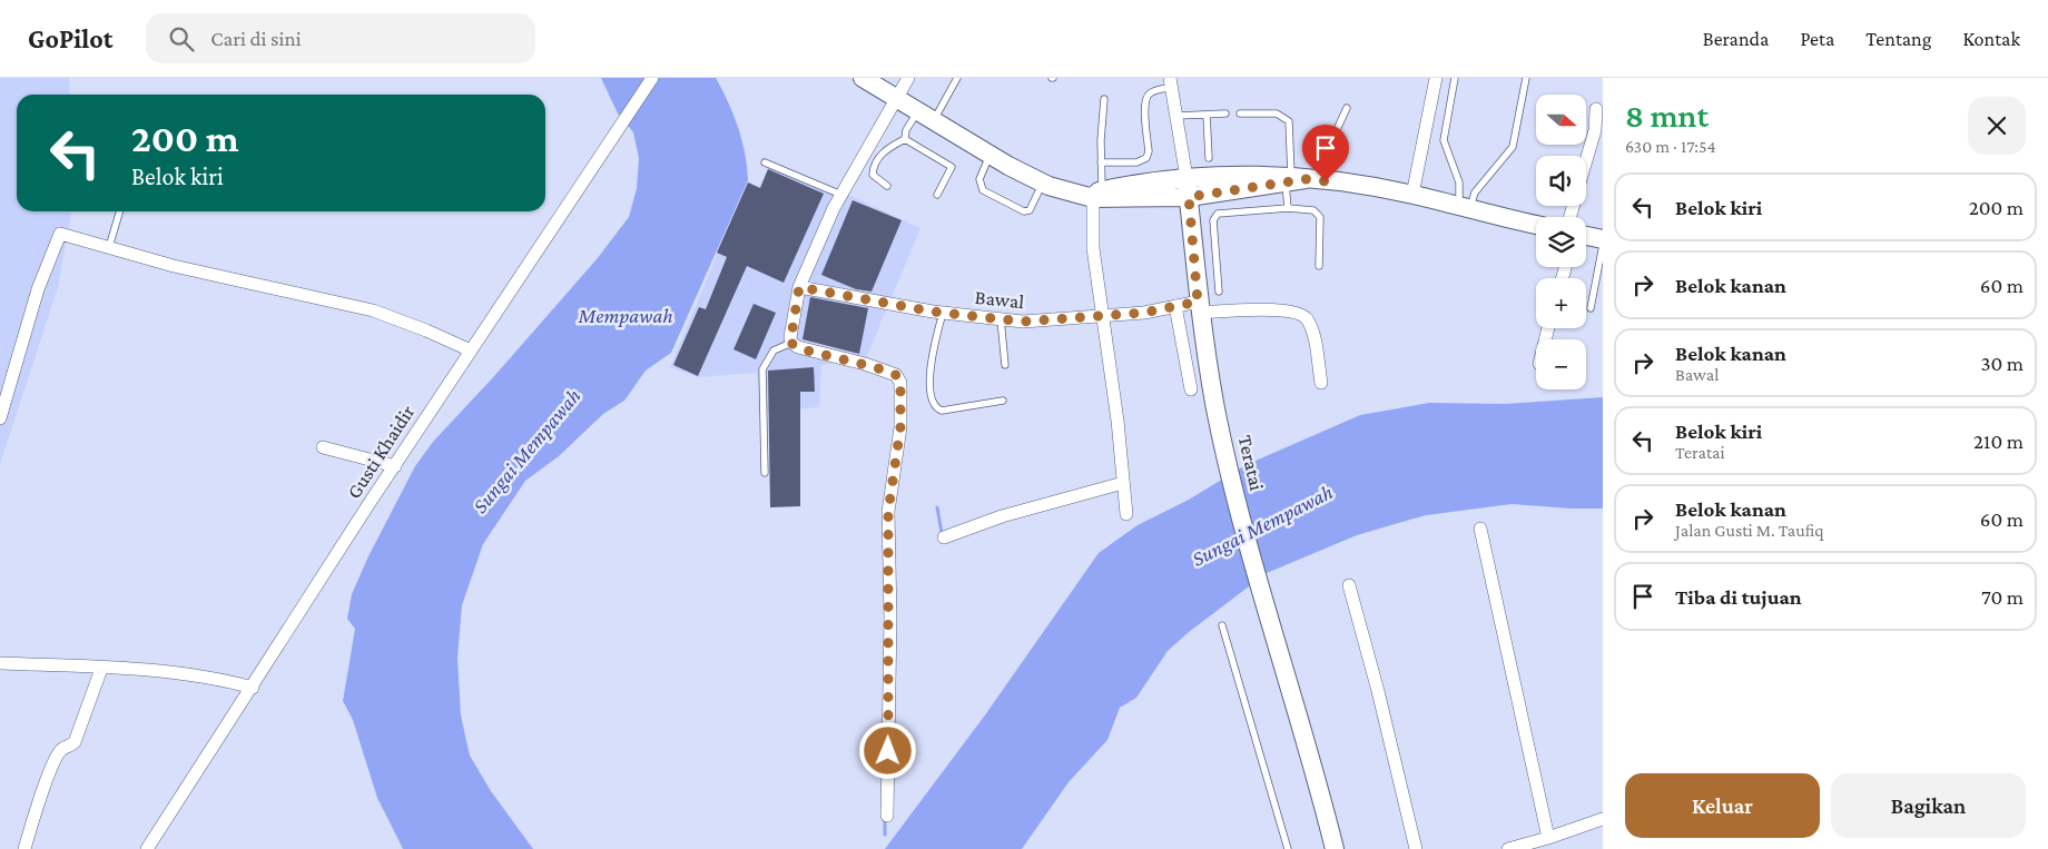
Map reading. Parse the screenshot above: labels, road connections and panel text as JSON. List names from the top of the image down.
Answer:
{
  "streets": {
    "main road": ["Teratai"],
    "street": ["Bawal", "Gusti Khaidir"]
  },
  "crossings": [
    ["Bawal", "Teratai"]
  ],
  "water": ["Mempawah", "Sungai Mempawah"],
  "north": "right",
  "page": {
    "header": "GoPilot",
    "search": "Cari di sini",
    "nav": [
      "Beranda",
      "Peta",
      "Tentang",
      "Kontak"
    ],
    "heading": ["8 mnt", "630 m · 17:54"],
    "map_buttons": ["+", "−"],
    "turn": ["200 m", "Belok kiri"],
    "list": [
      {
        "name": "Belok kiri",
        "value": "200 m"
      },
      {
        "name": "Belok kanan",
        "value": "60 m"
      },
      {
        "name": "Belok kanan",
        "note": "Bawal",
        "value": "30 m"
      },
      {
        "name": "Belok kiri",
        "note": "Teratai",
        "value": "210 m"
      },
      {
        "name": "Belok kanan",
        "note": "Jalan Gusti M. Taufiq",
        "value": "60 m"
      },
      {
        "name": "Tiba di tujuan",
        "value": "70 m"
      }
    ],
    "buttons": ["Keluar", "Bagikan"]
  }
}
